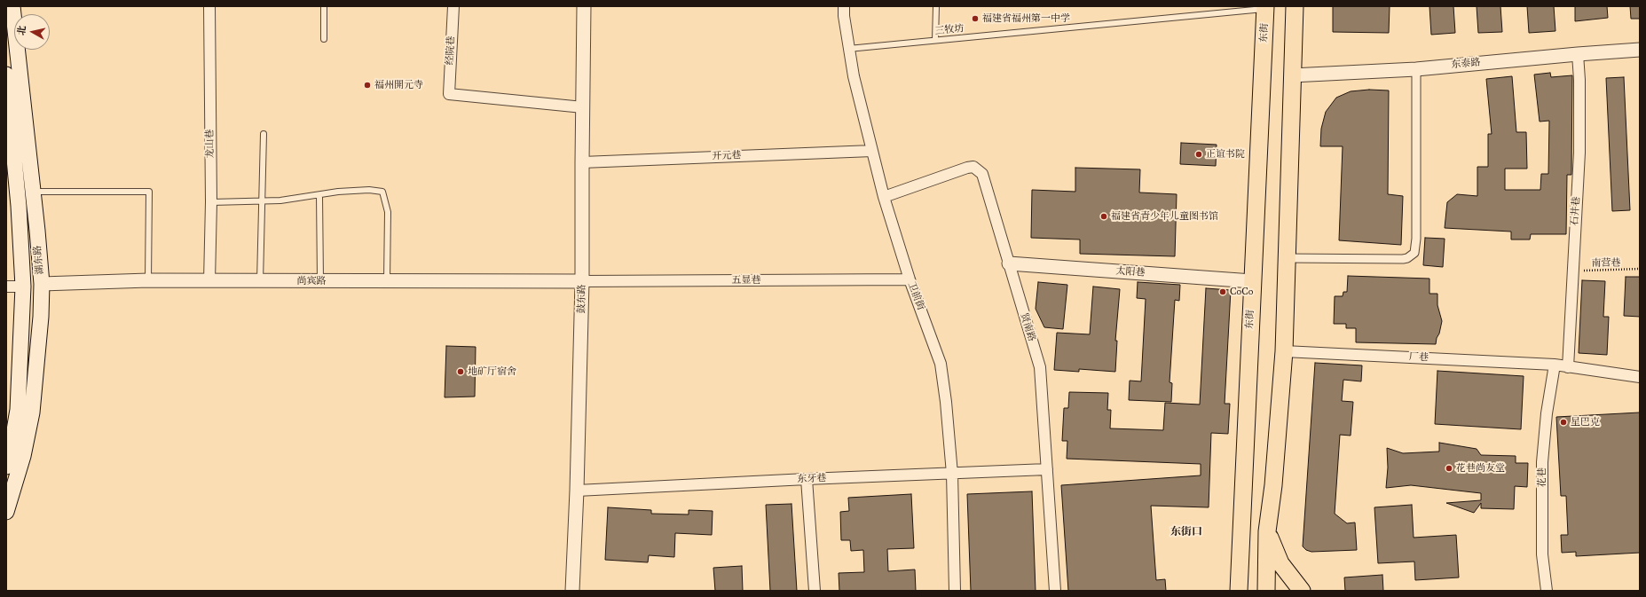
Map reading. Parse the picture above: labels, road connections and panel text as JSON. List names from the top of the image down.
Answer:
{
  "streets": {
    "main road": ["东街", "湖东路"],
    "street": [
      "经院巷",
      "东泰路",
      "龙山巷",
      "开元巷",
      "石井巷",
      "太阳巷",
      "五显巷",
      "尚宾路",
      "卫前街",
      "鼓东路",
      "贤南路",
      "厂巷",
      "花巷",
      "东牙巷"
    ],
    "lane": ["三牧坊"],
    "path": ["南营巷"]
  },
  "crossings": [
    ["三牧坊", "东街"],
    ["三牧坊", "卫前街"],
    ["东街", "太阳巷"],
    ["经院巷", "鼓东路"],
    ["东泰路", "石井巷"],
    ["龙山巷", "尚宾路"],
    ["开元巷", "卫前街"],
    ["开元巷", "鼓东路"],
    ["石井巷", "南营巷"],
    ["石井巷", "厂巷"],
    ["湖东路", "尚宾路"],
    ["太阳巷", "贤南路"],
    ["五显巷", "尚宾路"],
    ["五显巷", "卫前街"],
    ["五显巷", "鼓东路"],
    ["尚宾路", "鼓东路"],
    ["卫前街", "贤南路"],
    ["卫前街", "东牙巷"],
    ["鼓东路", "东牙巷"],
    ["贤南路", "东牙巷"],
    ["厂巷", "花巷"]
  ],
  "districts": ["东街口"],
  "places": [
    "福建省福州第一中学",
    "福州開元寺",
    "正谊书院",
    "福建省青少年儿童图书馆",
    "CoCo",
    "地矿厅宿舍",
    "星巴克",
    "花巷尚友堂"
  ],
  "north": "left"
}
